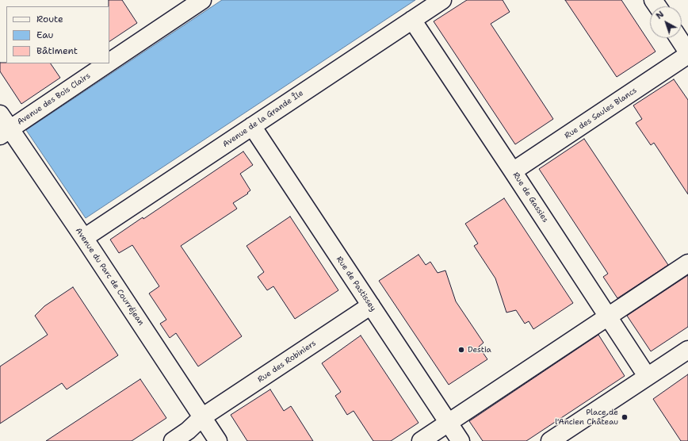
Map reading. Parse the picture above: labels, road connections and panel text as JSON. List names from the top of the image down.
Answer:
{
  "streets": {
    "street": [
      "Avenue des Bois Clairs",
      "Rue des Saules Blancs",
      "Avenue de la Grande Île",
      "Rue de Gassies",
      "Avenue du Parc de Courréjean",
      "Rue de Pastissey",
      "Rue des Robiniers"
    ]
  },
  "crossings": [
    ["Avenue des Bois Clairs", "Avenue du Parc de Courréjean"],
    ["Rue des Saules Blancs", "Rue de Gassies"],
    ["Avenue de la Grande Île", "Rue de Gassies"],
    ["Avenue de la Grande Île", "Avenue du Parc de Courréjean"],
    ["Avenue de la Grande Île", "Rue de Pastissey"],
    ["Avenue du Parc de Courréjean", "Rue des Robiniers"],
    ["Rue de Pastissey", "Rue des Robiniers"]
  ],
  "places": ["Destia", "Place de l'Ancien Château"],
  "legend": ["Route", "Eau", "Bâtiment"],
  "north": "top left"
}
